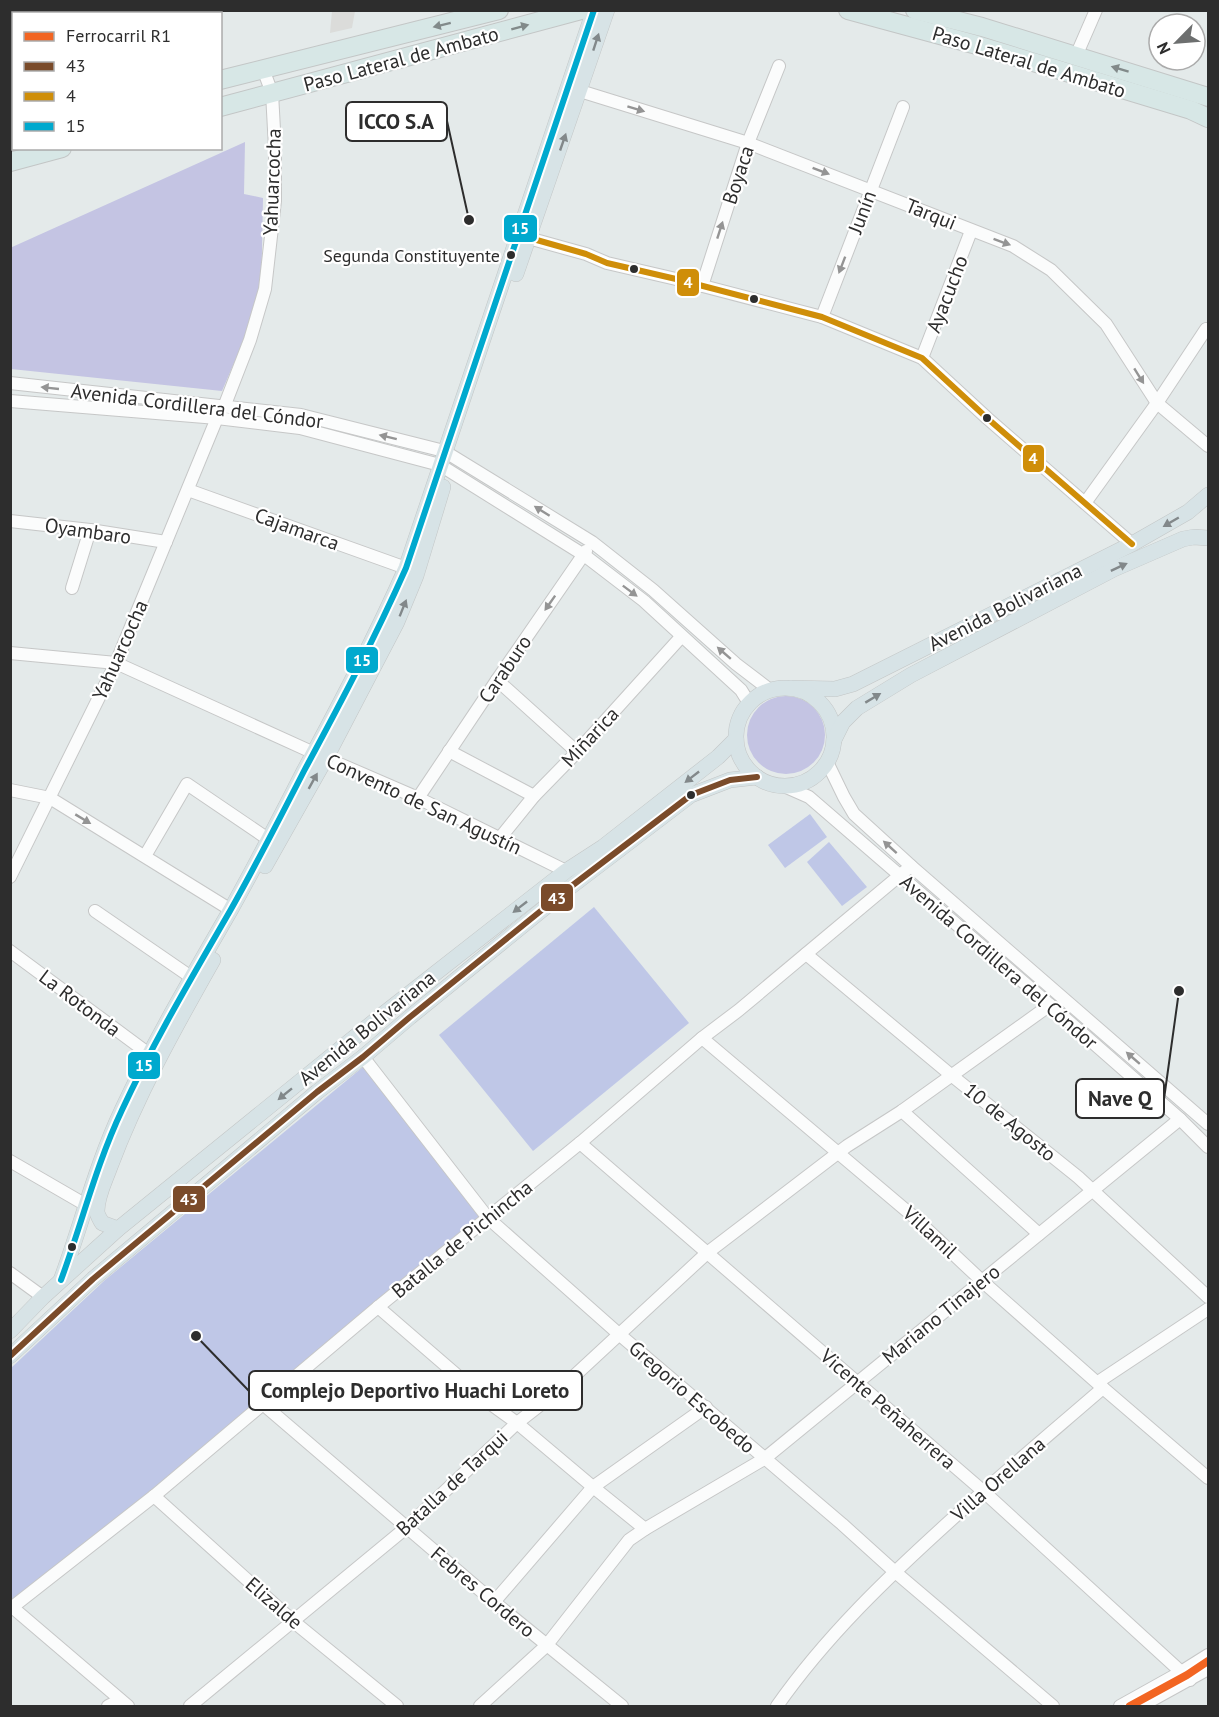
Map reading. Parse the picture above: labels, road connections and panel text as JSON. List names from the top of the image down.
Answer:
{
  "streets": {
    "highway": ["Paso Lateral de Ambato"],
    "main road": ["Avenida Bolivariana"],
    "street": [
      "Boyaca",
      "Yahuarcocha",
      "Junín",
      "Tarqui",
      "Ayacucho",
      "Avenida Cordillera del Cóndor",
      "Cajamarca",
      "Oyambaro",
      "Caraburo",
      "Miñarica",
      "Convento de San Agustín",
      "La Rotonda",
      "10 de Agosto",
      "Villamil",
      "Batalla de Pichincha",
      "Mariano Tinajero",
      "Gregorio Escobedo",
      "Vicente Peñaherrera",
      "Villa Orellana",
      "Batalla de Tarqui",
      "Febres Cordero",
      "Elizalde"
    ]
  },
  "crossings": [
    ["Paso Lateral de Ambato", "Yahuarcocha"],
    ["Boyaca", "Tarqui"],
    ["Yahuarcocha", "Avenida Cordillera del Cóndor"],
    ["Yahuarcocha", "Cajamarca"],
    ["Yahuarcocha", "Oyambaro"],
    ["Yahuarcocha", "Convento de San Agustín"],
    ["Junín", "Tarqui"],
    ["Tarqui", "Ayacucho"],
    ["Avenida Cordillera del Cóndor", "Avenida Bolivariana"],
    ["Avenida Cordillera del Cóndor", "Caraburo"],
    ["Avenida Cordillera del Cóndor", "Miñarica"],
    ["Avenida Cordillera del Cóndor", "Batalla de Pichincha"],
    ["Avenida Cordillera del Cóndor", "Mariano Tinajero"],
    ["Avenida Bolivariana", "Convento de San Agustín"],
    ["Avenida Bolivariana", "Gregorio Escobedo"],
    ["Caraburo", "Convento de San Agustín"],
    ["Miñarica", "Convento de San Agustín"],
    ["10 de Agosto", "Batalla de Pichincha"],
    ["10 de Agosto", "Mariano Tinajero"],
    ["Villamil", "Batalla de Pichincha"],
    ["Villamil", "Mariano Tinajero"],
    ["Villamil", "Villa Orellana"],
    ["Villamil", "Batalla de Tarqui"],
    ["Batalla de Pichincha", "Gregorio Escobedo"],
    ["Batalla de Pichincha", "Vicente Peñaherrera"],
    ["Batalla de Pichincha", "Febres Cordero"],
    ["Batalla de Pichincha", "Elizalde"],
    ["Mariano Tinajero", "Gregorio Escobedo"],
    ["Mariano Tinajero", "Vicente Peñaherrera"],
    ["Mariano Tinajero", "Febres Cordero"],
    ["Gregorio Escobedo", "Villa Orellana"],
    ["Gregorio Escobedo", "Batalla de Tarqui"],
    ["Vicente Peñaherrera", "Villa Orellana"],
    ["Vicente Peñaherrera", "Batalla de Tarqui"],
    ["Batalla de Tarqui", "Febres Cordero"],
    ["Batalla de Tarqui", "Elizalde"]
  ],
  "one_way": [
    "Boyaca",
    "Junín",
    "Tarqui",
    "Caraburo"
  ],
  "places": [
    "ICCO S.A",
    "Segunda Constituyente",
    "Nave Q",
    "Complejo Deportivo Huachi Loreto"
  ],
  "lines": [
    "transit line 15",
    "transit line 4",
    "transit line 43",
    "rail line R1"
  ],
  "legend": [
    "Ferrocarril R1",
    "43",
    "4",
    "15"
  ],
  "north": "bottom left"
}
